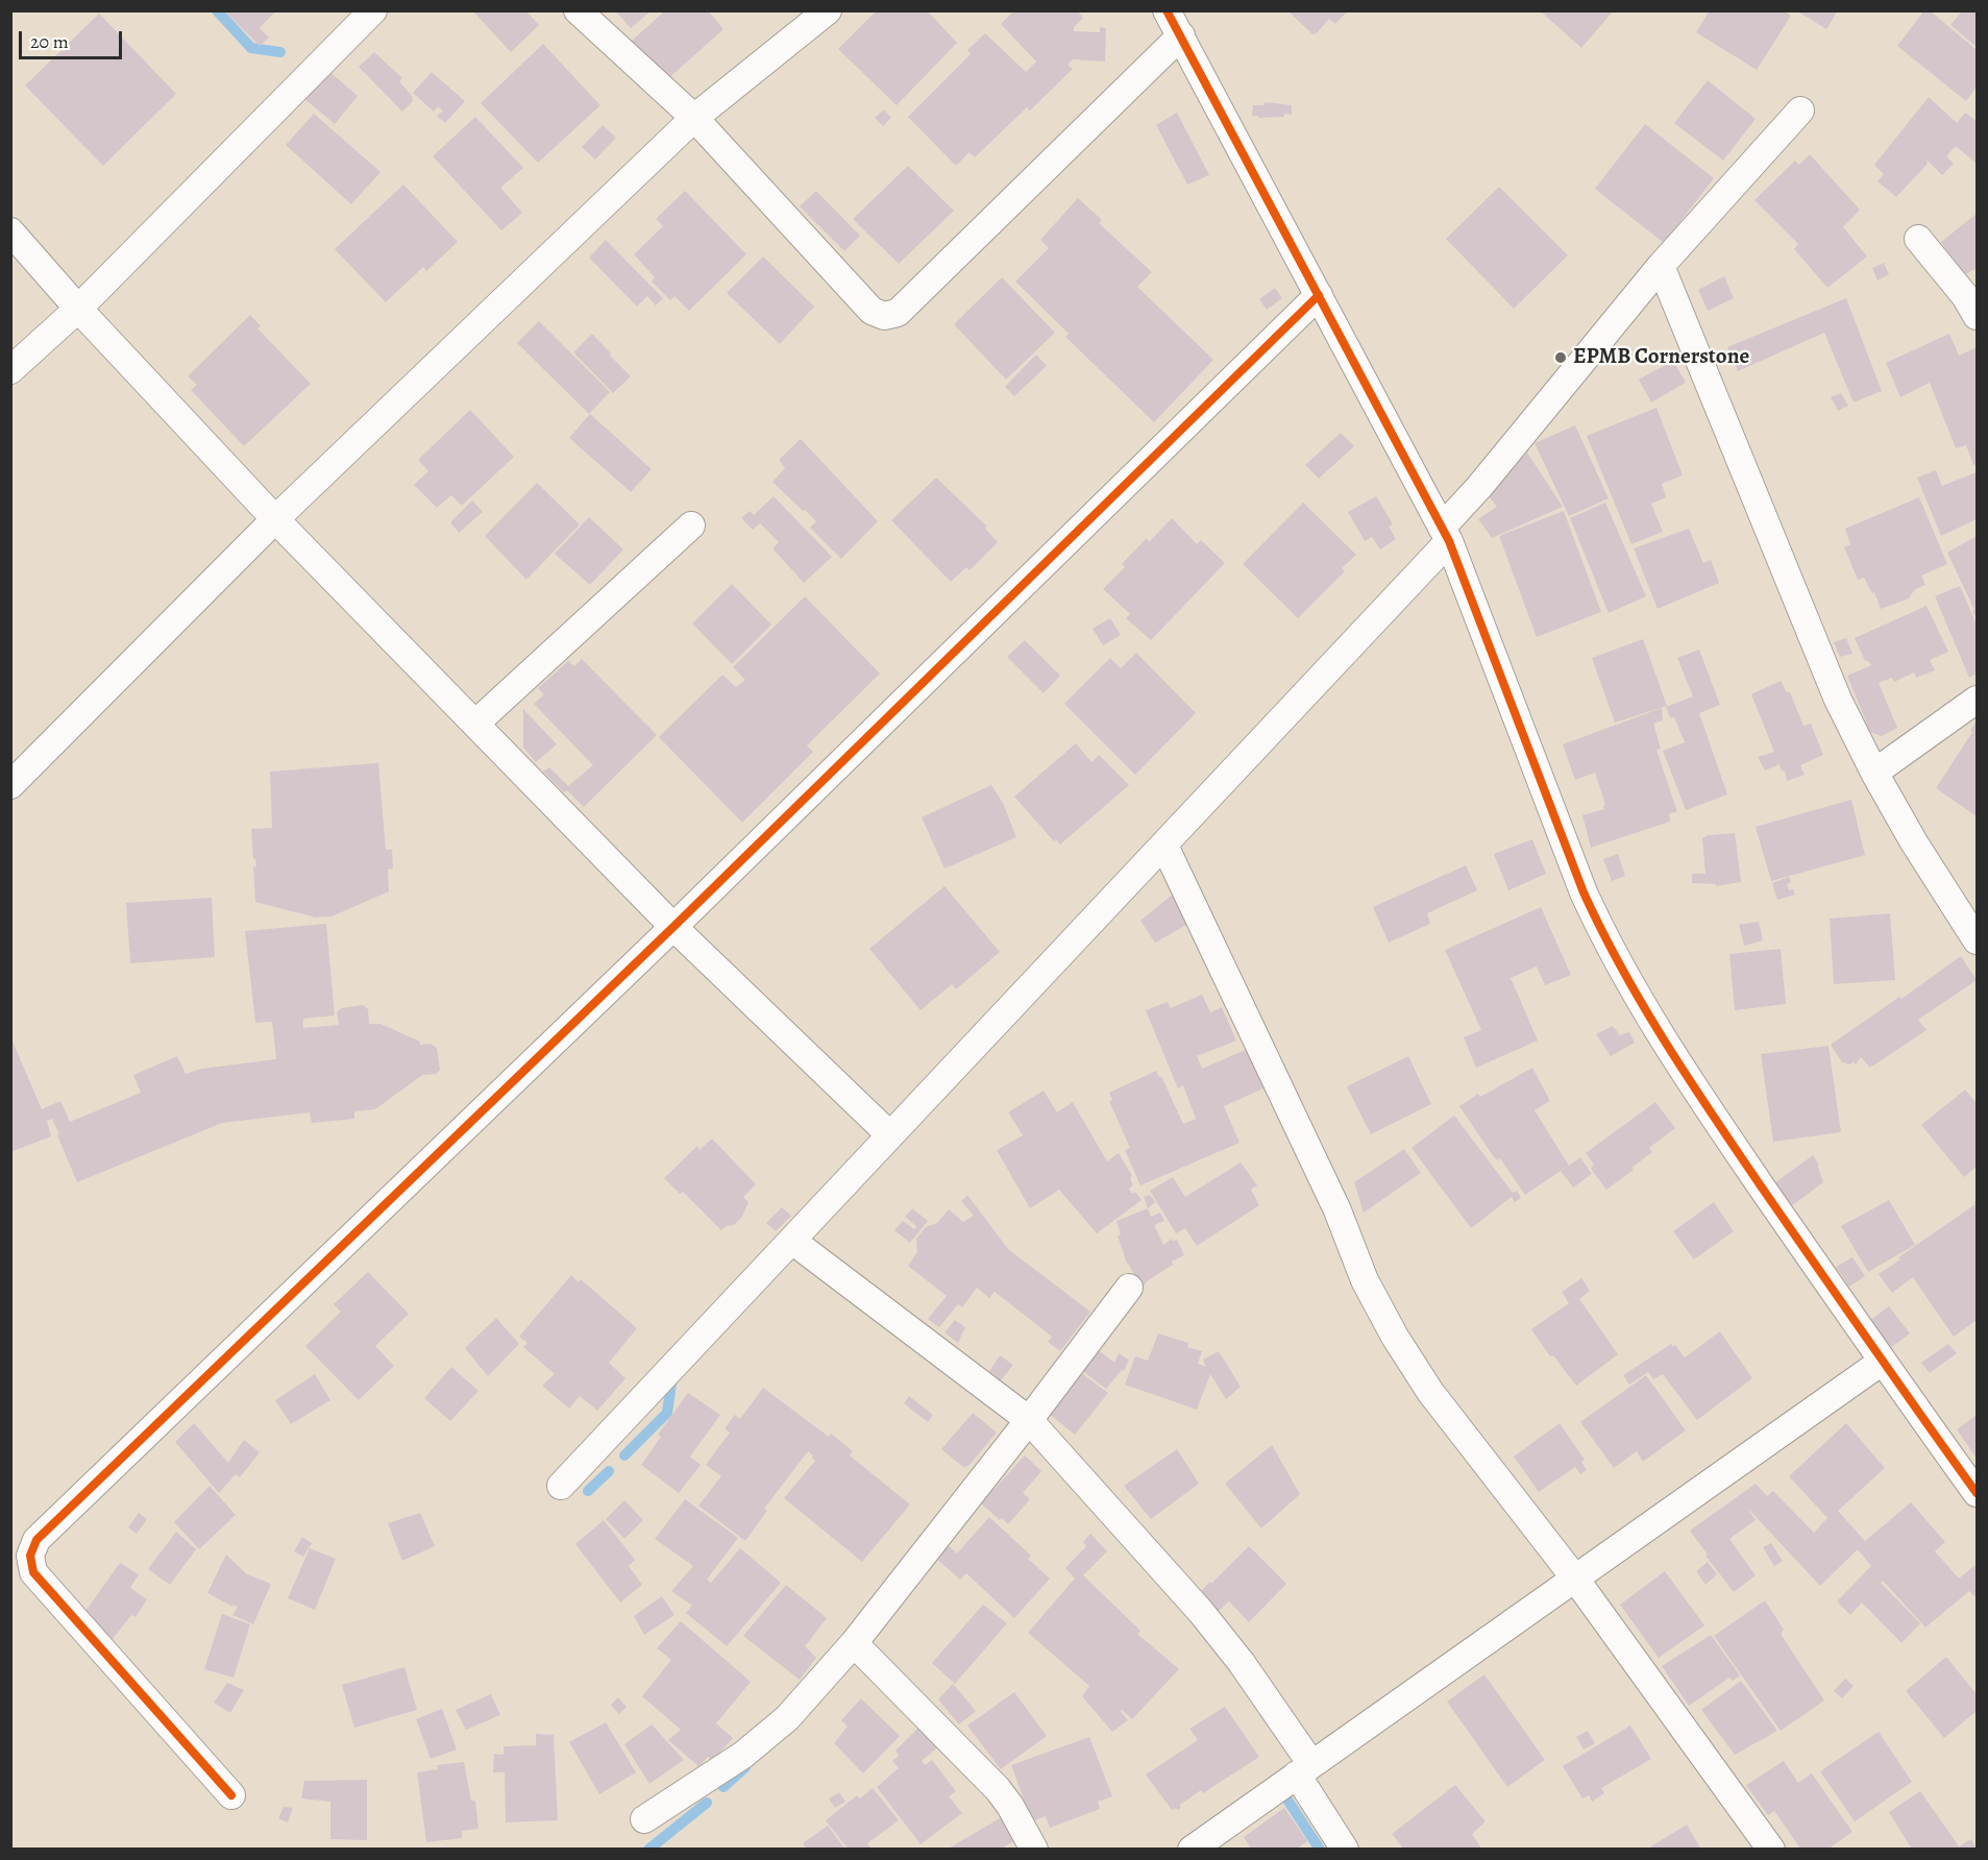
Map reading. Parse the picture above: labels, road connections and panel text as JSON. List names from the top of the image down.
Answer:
{
  "places": ["EPMB Cornerstone"],
  "scale_bar": "20 m"
}
